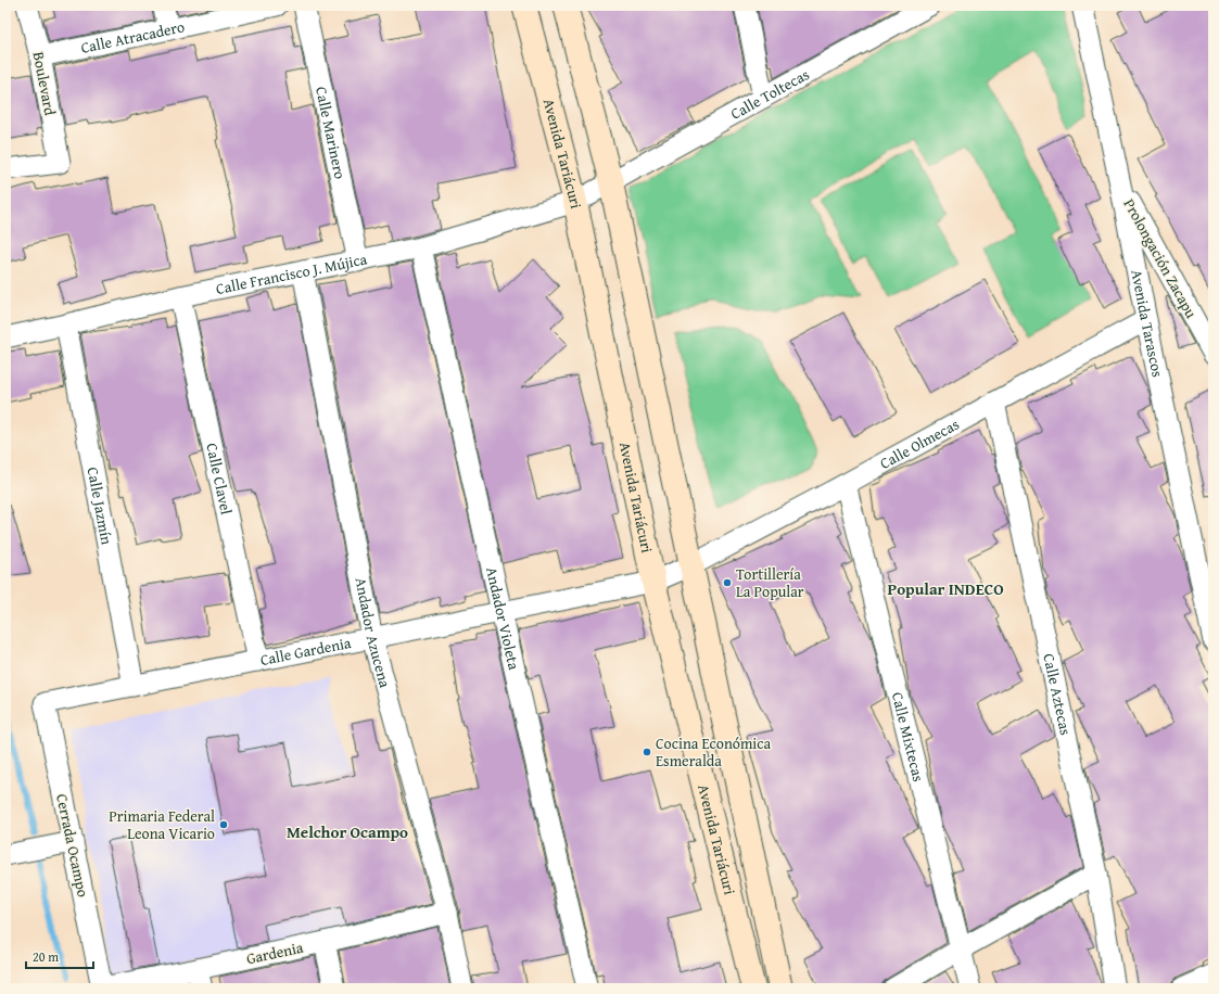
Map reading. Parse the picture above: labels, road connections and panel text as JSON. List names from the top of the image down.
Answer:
{
  "streets": {
    "street": [
      "Calle Atracadero",
      "Boulevard",
      "Calle Toltecas",
      "Calle Marinero",
      "Avenida Tariácuri",
      "Prolongación Zacapu",
      "Calle Francisco J. Mújica",
      "Avenida Tarascos",
      "Calle Olmecas",
      "Calle Clavel",
      "Calle Jazmín",
      "Andador Violeta",
      "Andador Azucena",
      "Calle Gardenia",
      "Calle Aztecas",
      "Calle Mixtecas",
      "Cerrada Ocampo",
      "Gardenia"
    ]
  },
  "crossings": [
    ["Calle Atracadero", "Boulevard"],
    ["Calle Toltecas", "Avenida Tariácuri"],
    ["Calle Toltecas", "Calle Francisco J. Mújica"],
    ["Calle Marinero", "Calle Francisco J. Mújica"],
    ["Avenida Tariácuri", "Calle Francisco J. Mújica"],
    ["Avenida Tariácuri", "Calle Olmecas"],
    ["Avenida Tariácuri", "Calle Gardenia"],
    ["Prolongación Zacapu", "Avenida Tarascos"],
    ["Calle Francisco J. Mújica", "Calle Clavel"],
    ["Calle Francisco J. Mújica", "Calle Jazmín"],
    ["Calle Francisco J. Mújica", "Andador Violeta"],
    ["Calle Francisco J. Mújica", "Andador Azucena"],
    ["Avenida Tarascos", "Calle Olmecas"],
    ["Calle Olmecas", "Calle Gardenia"],
    ["Calle Olmecas", "Calle Aztecas"],
    ["Calle Olmecas", "Calle Mixtecas"],
    ["Calle Clavel", "Calle Gardenia"],
    ["Calle Jazmín", "Calle Gardenia"],
    ["Andador Violeta", "Calle Gardenia"],
    ["Andador Azucena", "Calle Gardenia"],
    ["Andador Azucena", "Gardenia"],
    ["Calle Gardenia", "Cerrada Ocampo"],
    ["Cerrada Ocampo", "Gardenia"]
  ],
  "districts": ["Popular INDECO", "Melchor Ocampo"],
  "places": ["Tortillería La Popular", "Cocina Económica Esmeralda", "Primaria Federal Leona Vicario"],
  "scale_bar": "20 m"
}
